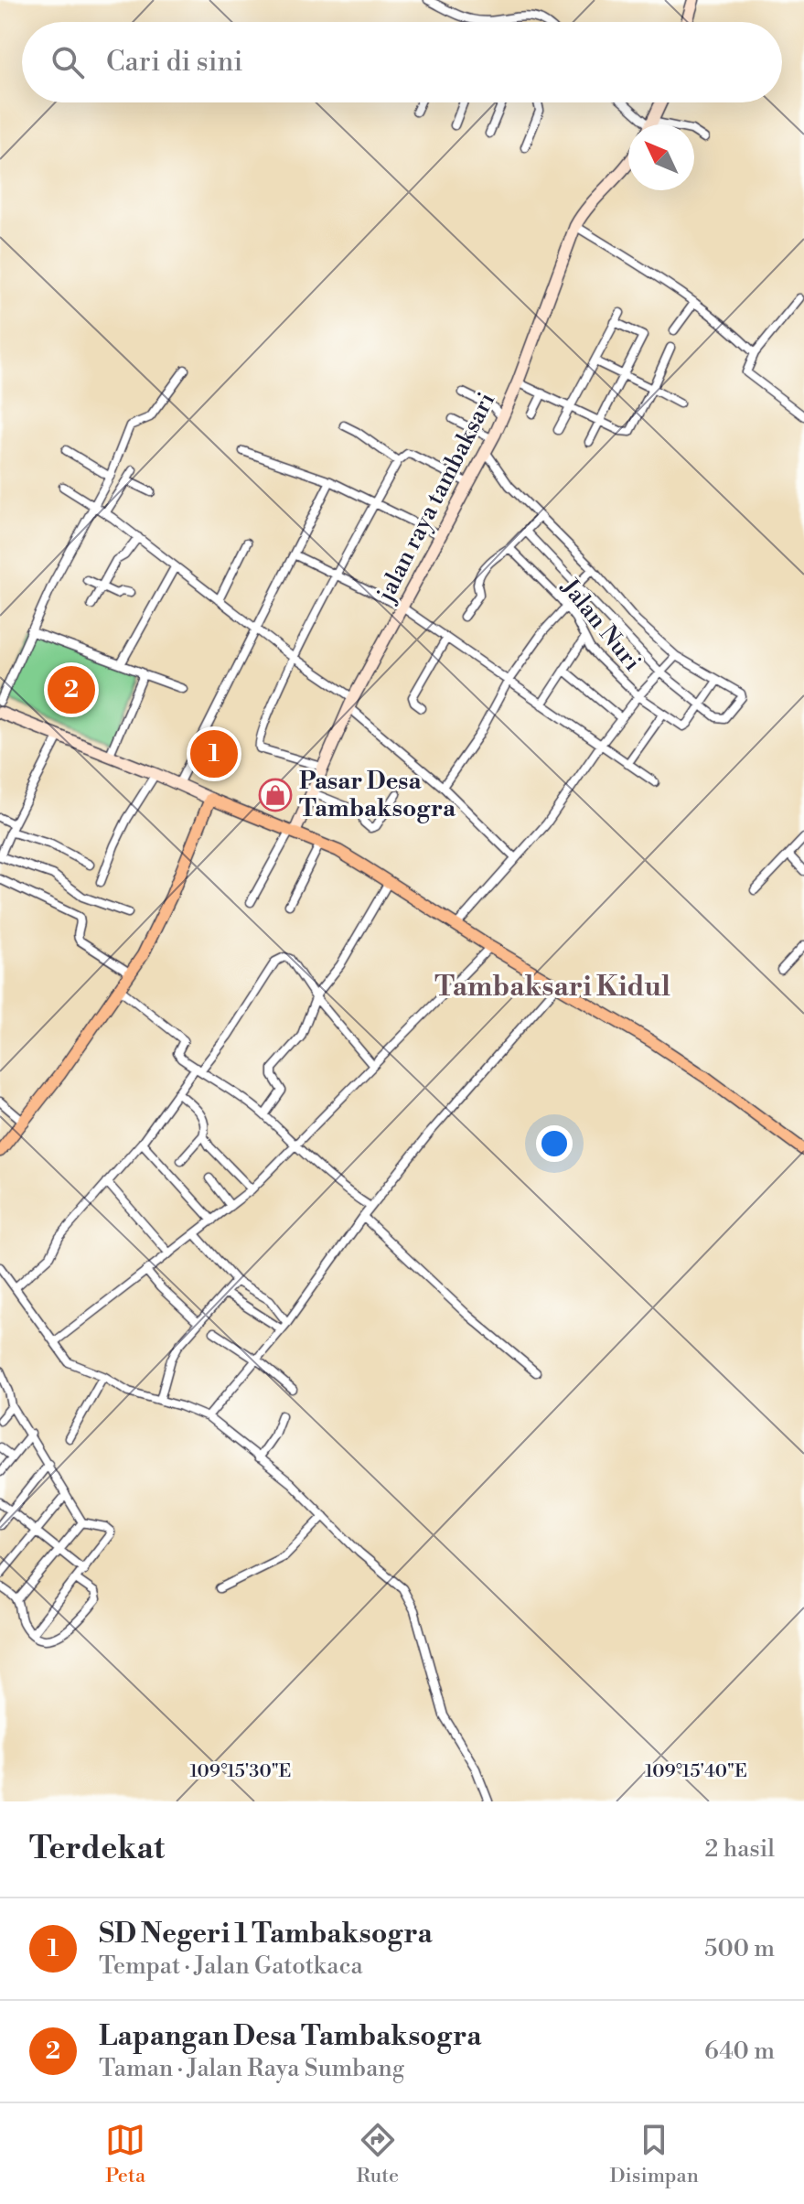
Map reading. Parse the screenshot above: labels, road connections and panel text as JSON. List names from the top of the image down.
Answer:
{
  "streets": {
    "street": ["jalan raya tambaksari", "Jalan Nuri"]
  },
  "districts": ["Tambaksari Kidul"],
  "places": {
    "shop": ["Pasar Desa Tambaksogra"]
  },
  "north": "top left",
  "page": {
    "search": "Cari di sini",
    "pins": ["2", "1"],
    "heading": ["Terdekat", "2 hasil"],
    "list": [
      {
        "mark": "1",
        "name": "SD Negeri 1 Tambaksogra",
        "note": "Tempat · Jalan Gatotkaca",
        "value": "500 m"
      },
      {
        "mark": "2",
        "name": "Lapangan Desa Tambaksogra",
        "note": "Taman · Jalan Raya Sumbang",
        "value": "640 m"
      }
    ],
    "nav": ["Peta", "Rute", "Disimpan"]
  },
  "coordinates": ["109°15'30\"E", "109°15'40\"E"]
}
